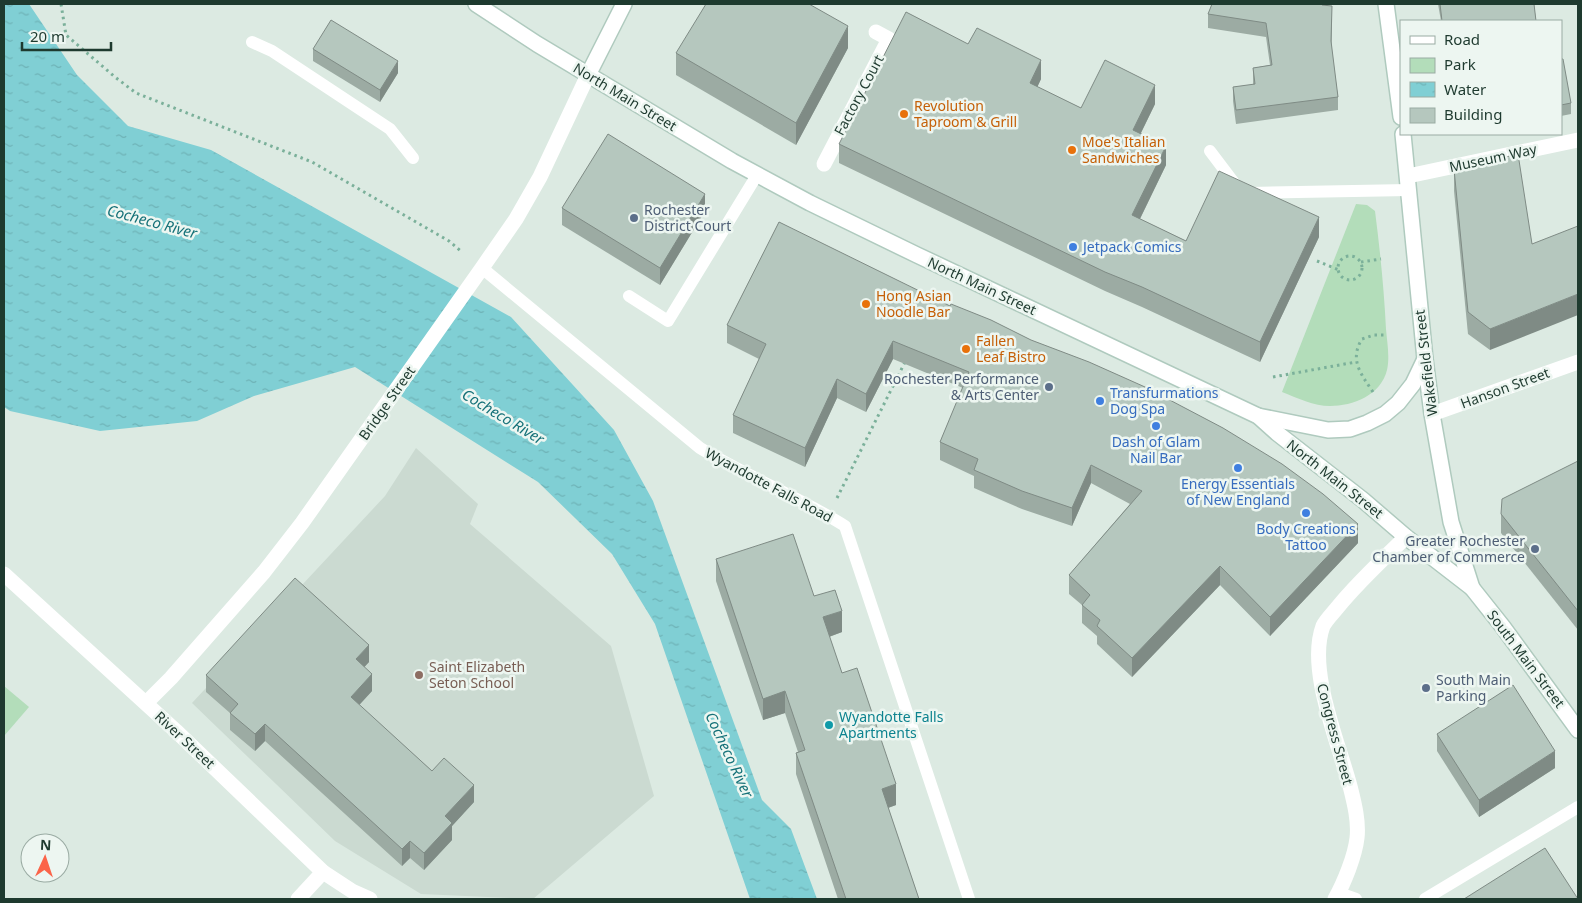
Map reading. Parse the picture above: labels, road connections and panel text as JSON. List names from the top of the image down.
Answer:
{
  "streets": {
    "main road": [
      "Factory Court",
      "North Main Street",
      "Museum Way",
      "Wakefield Street",
      "Hanson Street",
      "Bridge Street",
      "South Main Street",
      "Congress Street",
      "River Street"
    ],
    "lane": ["Wyandotte Falls Road"]
  },
  "crossings": [
    ["North Main Street", "Wakefield Street"],
    ["North Main Street", "Bridge Street"],
    ["North Main Street", "South Main Street"],
    ["North Main Street", "Congress Street"],
    ["Museum Way", "Wakefield Street"],
    ["Wakefield Street", "Hanson Street"],
    ["Wakefield Street", "South Main Street"],
    ["Bridge Street", "Wyandotte Falls Road"],
    ["Bridge Street", "River Street"]
  ],
  "water": ["Cocheco River"],
  "places": [
    "Revolution Taproom & Grill",
    "Moe's Italian Sandwiches",
    "Rochester District Court",
    "Jetpack Comics",
    "Hong Asian Noodle Bar",
    "Fallen Leaf Bistro",
    "Rochester Performance & Arts Center",
    "Transfurmations Dog Spa",
    "Dash of Glam Nail Bar",
    "Energy Essentials of New England",
    "Body Creations Tattoo",
    "Greater Rochester Chamber of Commerce",
    "Saint Elizabeth Seton School",
    "South Main Parking",
    "Wyandotte Falls Apartments"
  ],
  "legend": [
    "Road",
    "Park",
    "Water",
    "Building"
  ],
  "scale_bar": "20 m",
  "north": "top"
}
